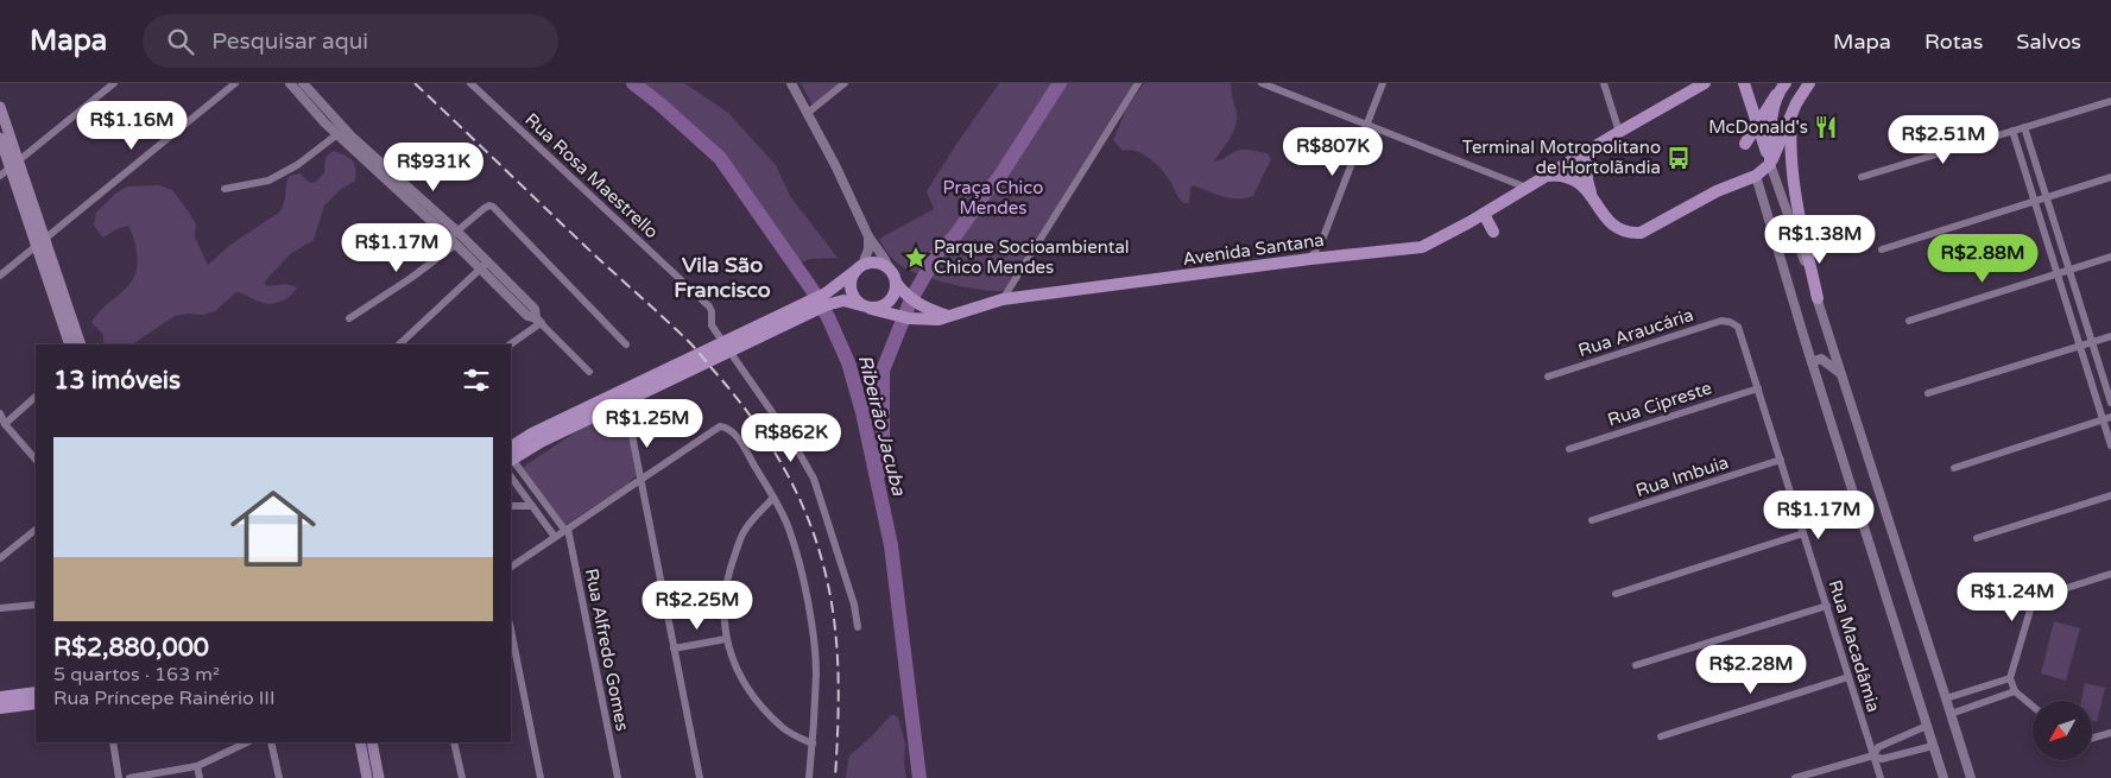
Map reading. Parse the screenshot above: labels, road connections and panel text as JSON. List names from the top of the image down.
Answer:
{
  "streets": {
    "main road": ["Avenida Santana"],
    "street": [
      "Rua Rosa Maestrello",
      "Rua Araucária",
      "Rua Cipreste",
      "Rua Imbuia",
      "Rua Macadâmia",
      "Rua Alfredo Gomes"
    ]
  },
  "crossings": [
    ["Rua Araucária", "Rua Macadâmia"],
    ["Rua Cipreste", "Rua Macadâmia"],
    ["Rua Imbuia", "Rua Macadâmia"]
  ],
  "districts": ["Vila São Francisco"],
  "water": ["Ribeirão Jacuba"],
  "parks": ["Praça Chico Mendes"],
  "places": {
    "restaurant": ["McDonald's"],
    "bus stop": ["Terminal Motropolitano de Hortolãndia"],
    "place": ["Parque Socioambiental Chico Mendes"]
  },
  "north": "bottom left",
  "page": {
    "header": "Mapa",
    "search": "Pesquisar aqui",
    "nav": ["Mapa", "Rotas", "Salvos"],
    "price": [
      "R$1.16M",
      "R$2.51M",
      "R$807K",
      "R$931K",
      "R$1.38M",
      "R$1.17M",
      "R$2.88M",
      "R$1.25M",
      "R$862K",
      "R$1.17M",
      "R$1.24M",
      "R$2.25M",
      "R$2.28M"
    ],
    "heading": "13 imóveis",
    "list": [
      {
        "name": "R$2,880,000",
        "note": "5 quartos · 163 m² · Rua Príncepe Rainério III"
      }
    ]
  }
}
